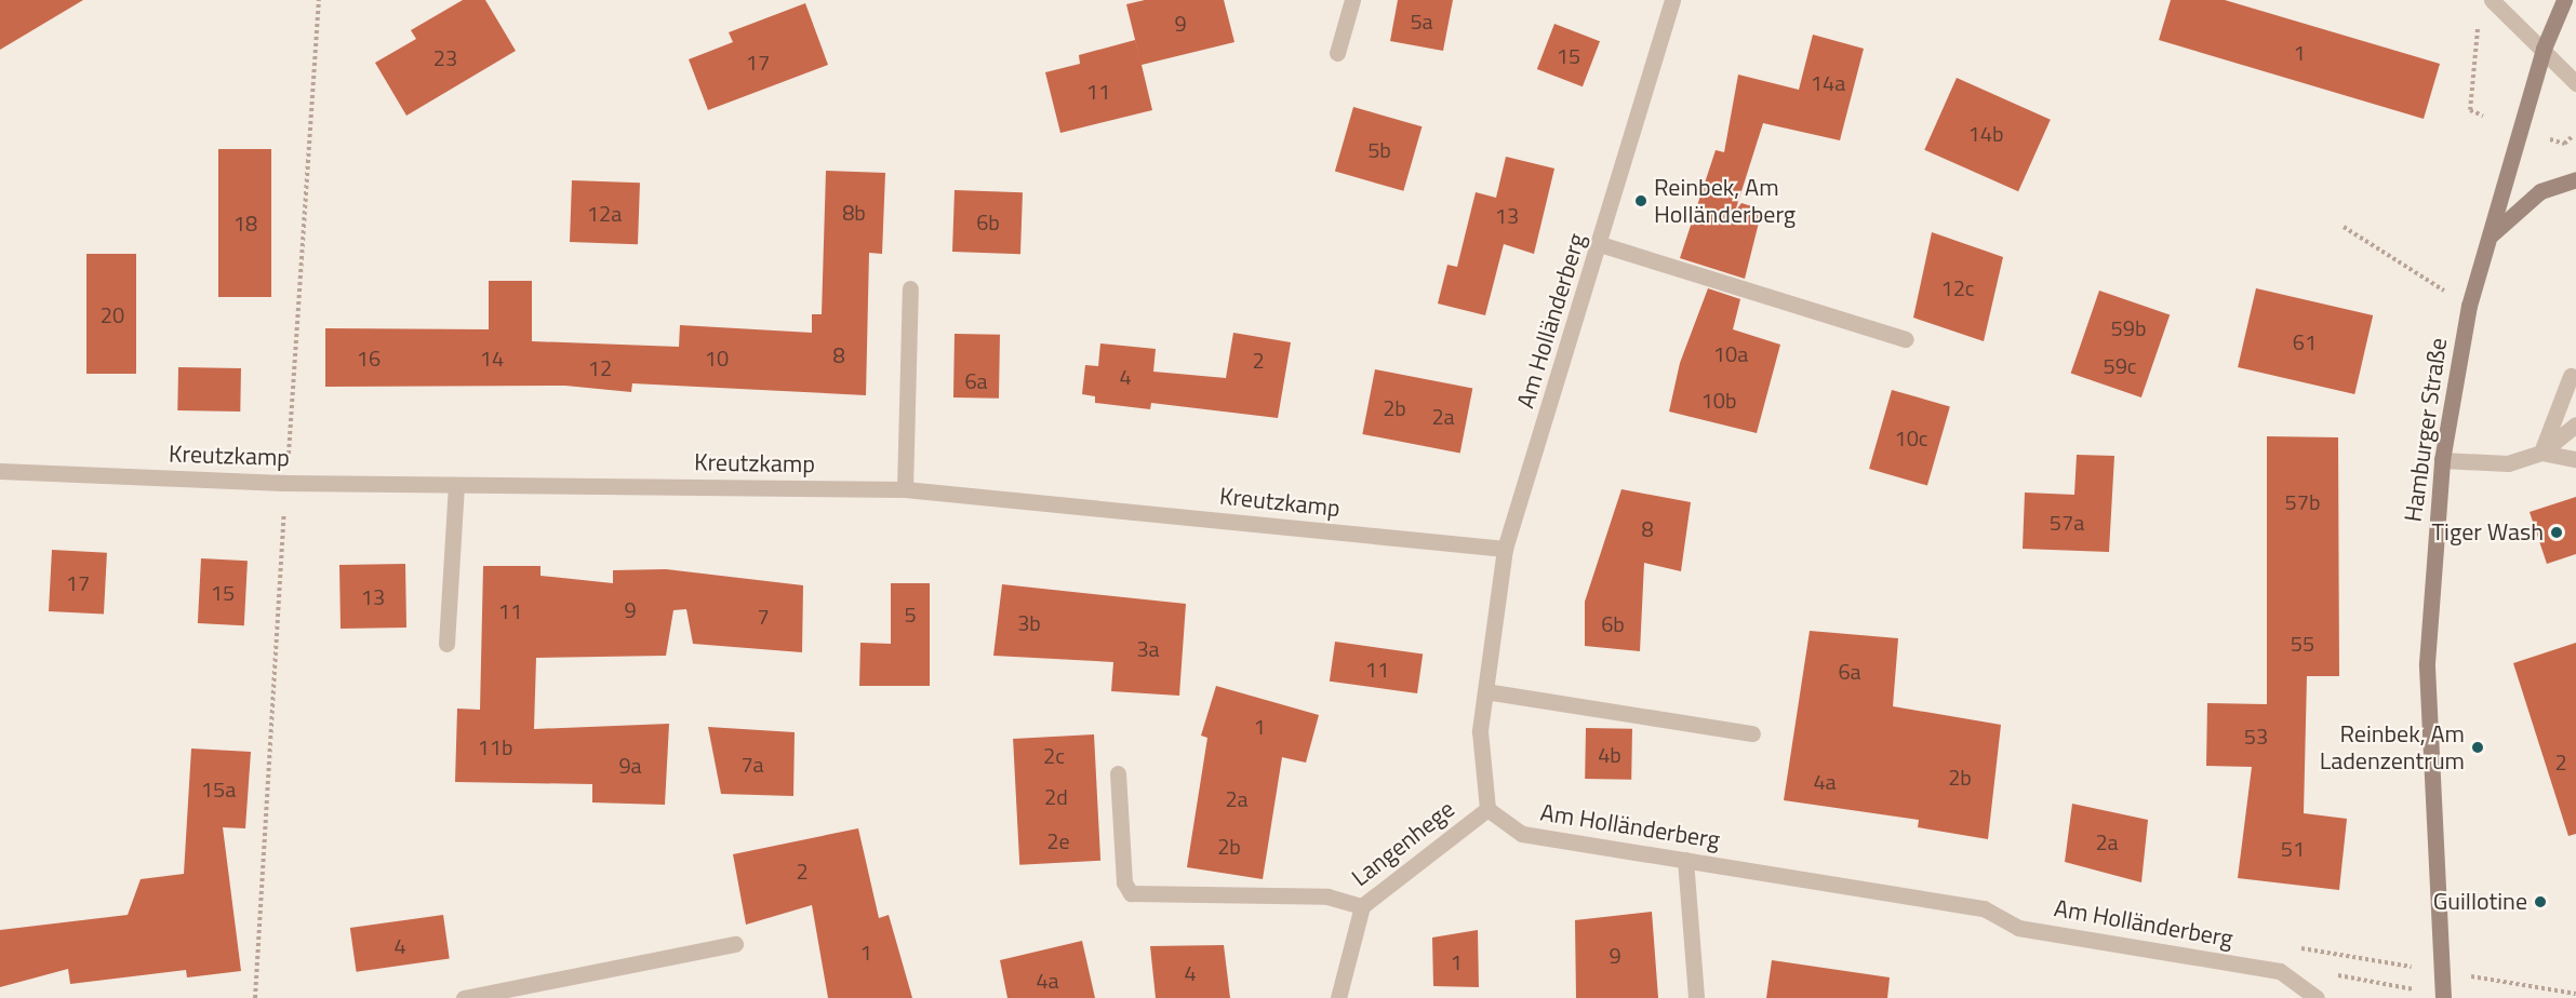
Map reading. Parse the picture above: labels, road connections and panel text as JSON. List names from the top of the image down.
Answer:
{
  "streets": {
    "main road": ["Hamburger Straße"],
    "street": ["Am Holländerberg", "Kreutzkamp", "Langenhege"]
  },
  "crossings": [
    ["Am Holländerberg", "Kreutzkamp"],
    ["Am Holländerberg", "Langenhege"]
  ],
  "places": [
    "Reinbek, Am Holländerberg",
    "Tiger Wash",
    "Reinbek, Am Ladenzentrum",
    "Guillotine"
  ],
  "house_numbers": [
    "5a",
    "9",
    "1",
    "15",
    "23",
    "17",
    "14a",
    "11",
    "14b",
    "5b",
    "8b",
    "12a",
    "13",
    "6b",
    "18",
    "12c",
    "20",
    "59b",
    "61",
    "10a",
    "8",
    "16",
    "14",
    "10",
    "2",
    "59c",
    "12",
    "4",
    "6a",
    "10b",
    "2b",
    "2a",
    "10c",
    "57b",
    "57a",
    "8",
    "17",
    "15",
    "13",
    "9",
    "11",
    "5",
    "7",
    "3b",
    "6b",
    "55",
    "3a",
    "11",
    "6a",
    "1",
    "53",
    "11b",
    "4b",
    "2c",
    "2",
    "7a",
    "9a",
    "2b",
    "4a",
    "15a",
    "2d",
    "2a",
    "2e",
    "2a",
    "2b",
    "51",
    "2",
    "4",
    "1",
    "9",
    "1",
    "4",
    "4a"
  ]
}
